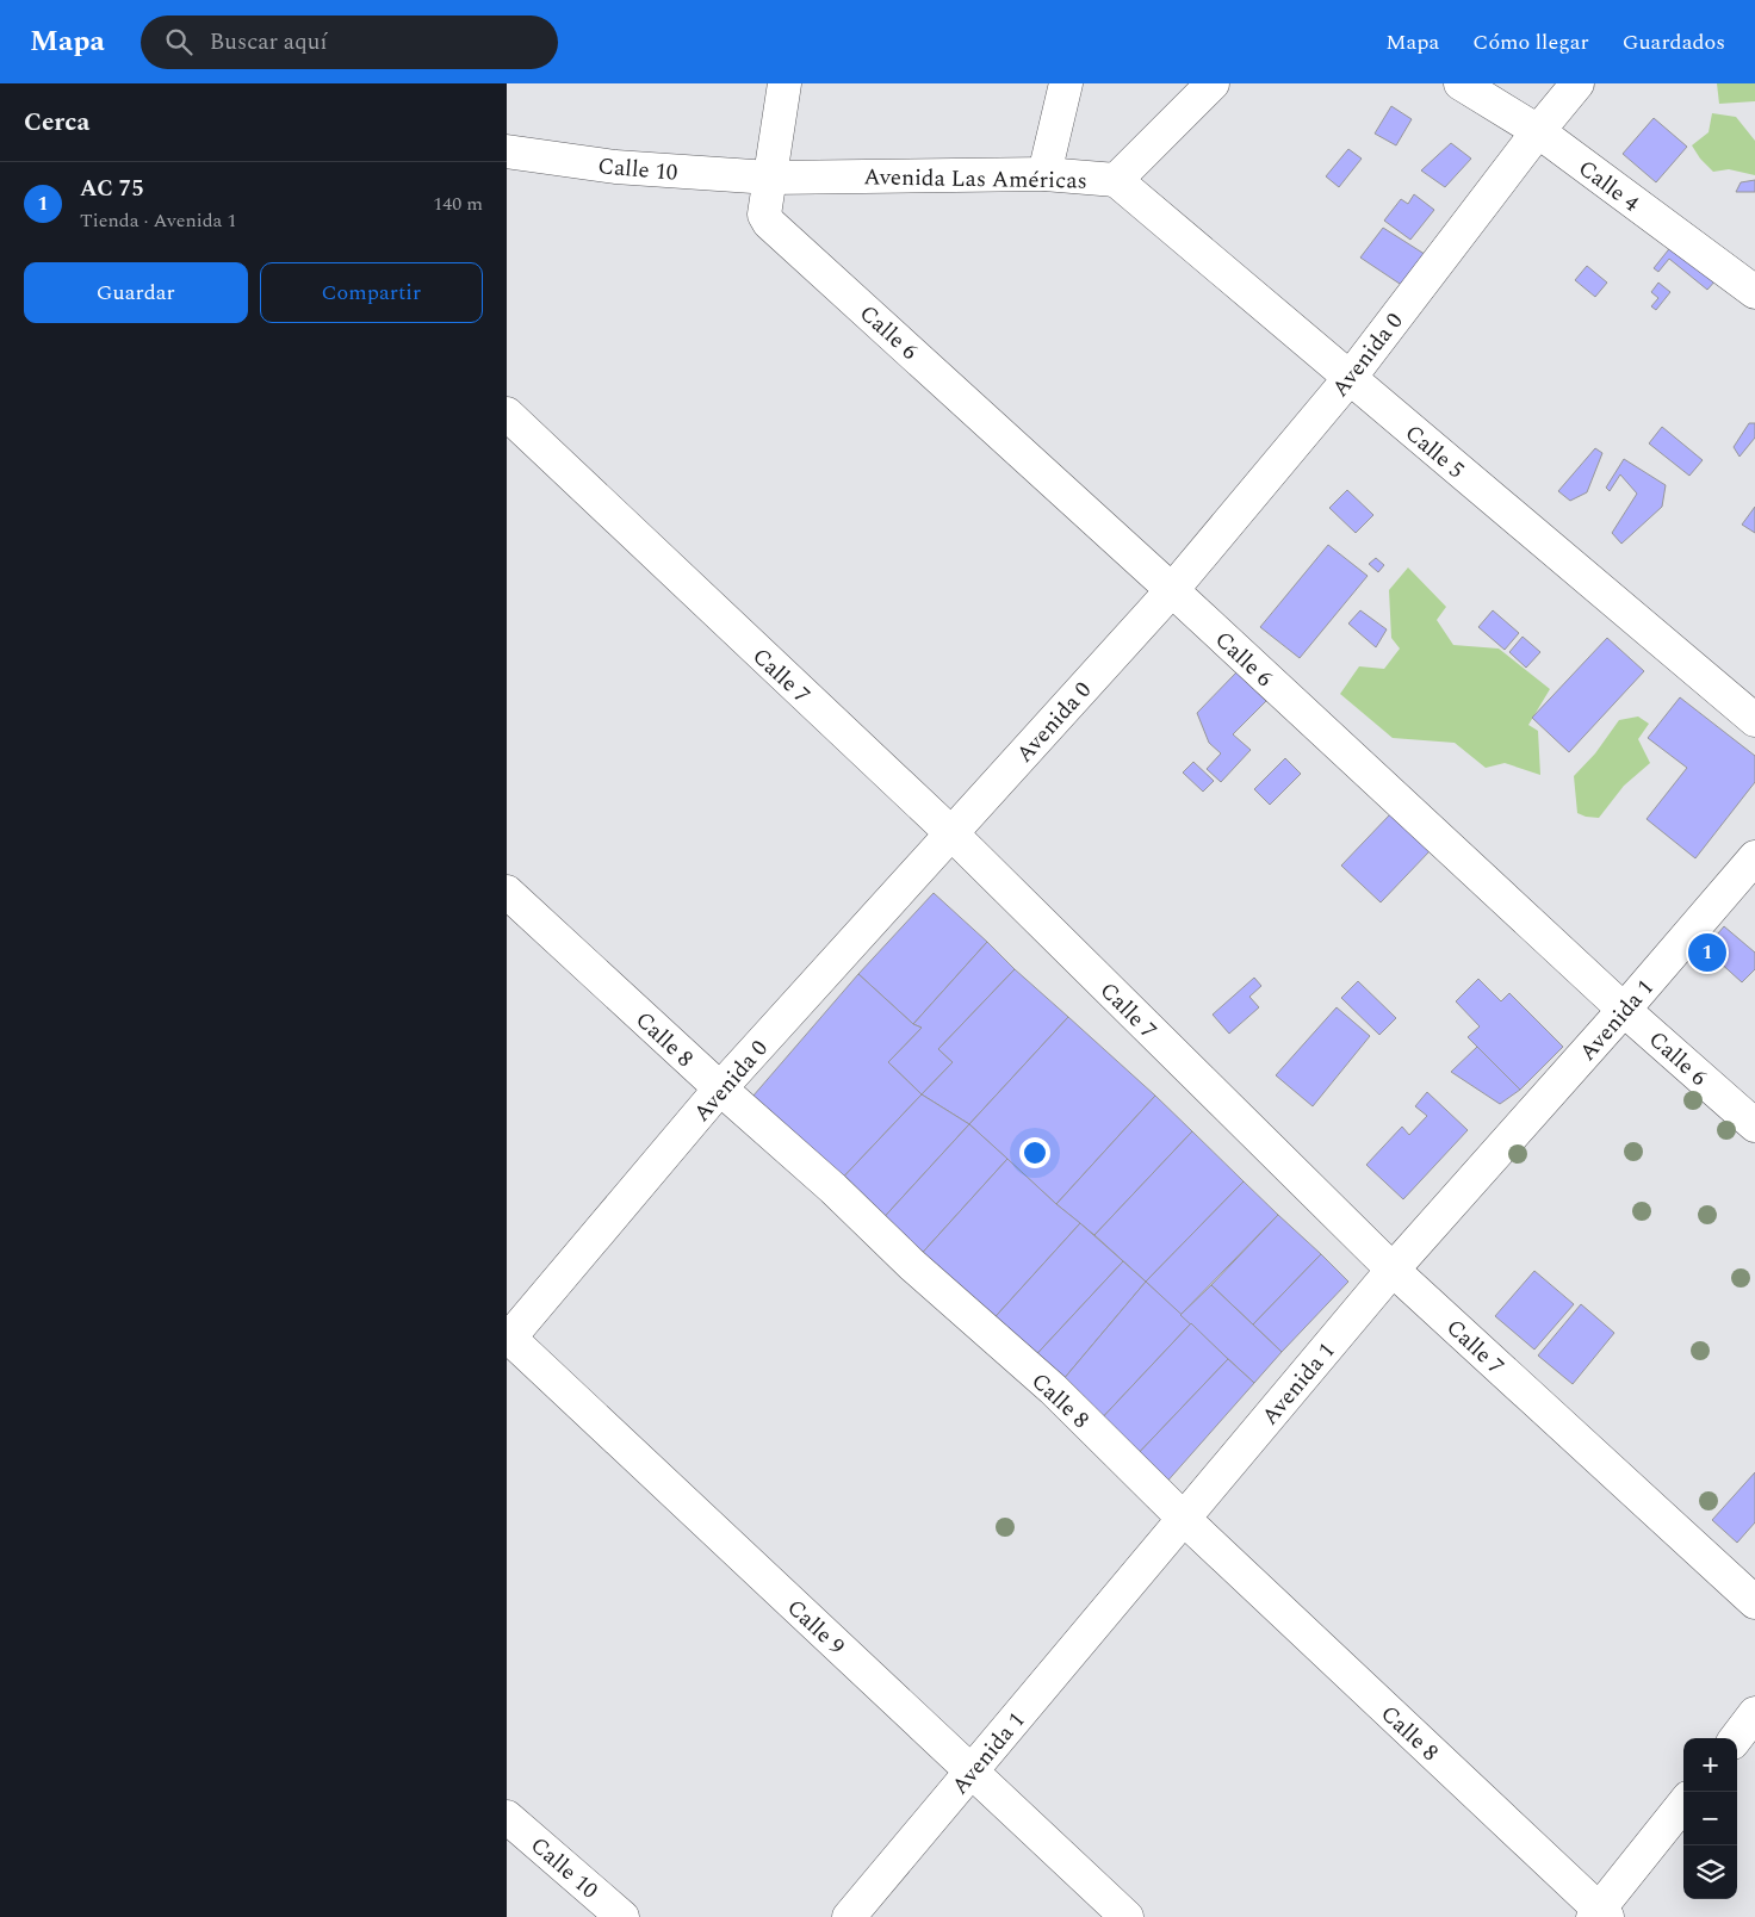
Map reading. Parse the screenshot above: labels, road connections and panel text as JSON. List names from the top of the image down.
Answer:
{
  "streets": {
    "street": [
      "Calle 10",
      "Avenida Las Américas",
      "Calle 4",
      "Calle 6",
      "Avenida 0",
      "Calle 5",
      "Calle 7",
      "Avenida 1",
      "Calle 8",
      "Calle 9"
    ]
  },
  "crossings": [
    ["Calle 10", "Avenida Las Américas"],
    ["Calle 10", "Calle 6"],
    ["Avenida Las Américas", "Calle 6"],
    ["Avenida Las Américas", "Calle 5"],
    ["Calle 4", "Avenida 0"],
    ["Calle 6", "Avenida 0"],
    ["Calle 6", "Avenida 1"],
    ["Avenida 0", "Calle 5"],
    ["Avenida 0", "Calle 7"],
    ["Avenida 0", "Calle 8"],
    ["Avenida 0", "Calle 9"],
    ["Calle 7", "Avenida 1"],
    ["Avenida 1", "Calle 8"],
    ["Avenida 1", "Calle 9"]
  ],
  "page": {
    "header": "Mapa",
    "search": "Buscar aquí",
    "nav": ["Mapa", "Cómo llegar", "Guardados"],
    "heading": "Cerca",
    "list": [
      {
        "mark": "1",
        "name": "AC 75",
        "note": "Tienda · Avenida 1",
        "value": "140 m"
      }
    ],
    "buttons": ["Guardar", "Compartir"],
    "pins": "1",
    "map_buttons": ["+", "−"]
  }
}
